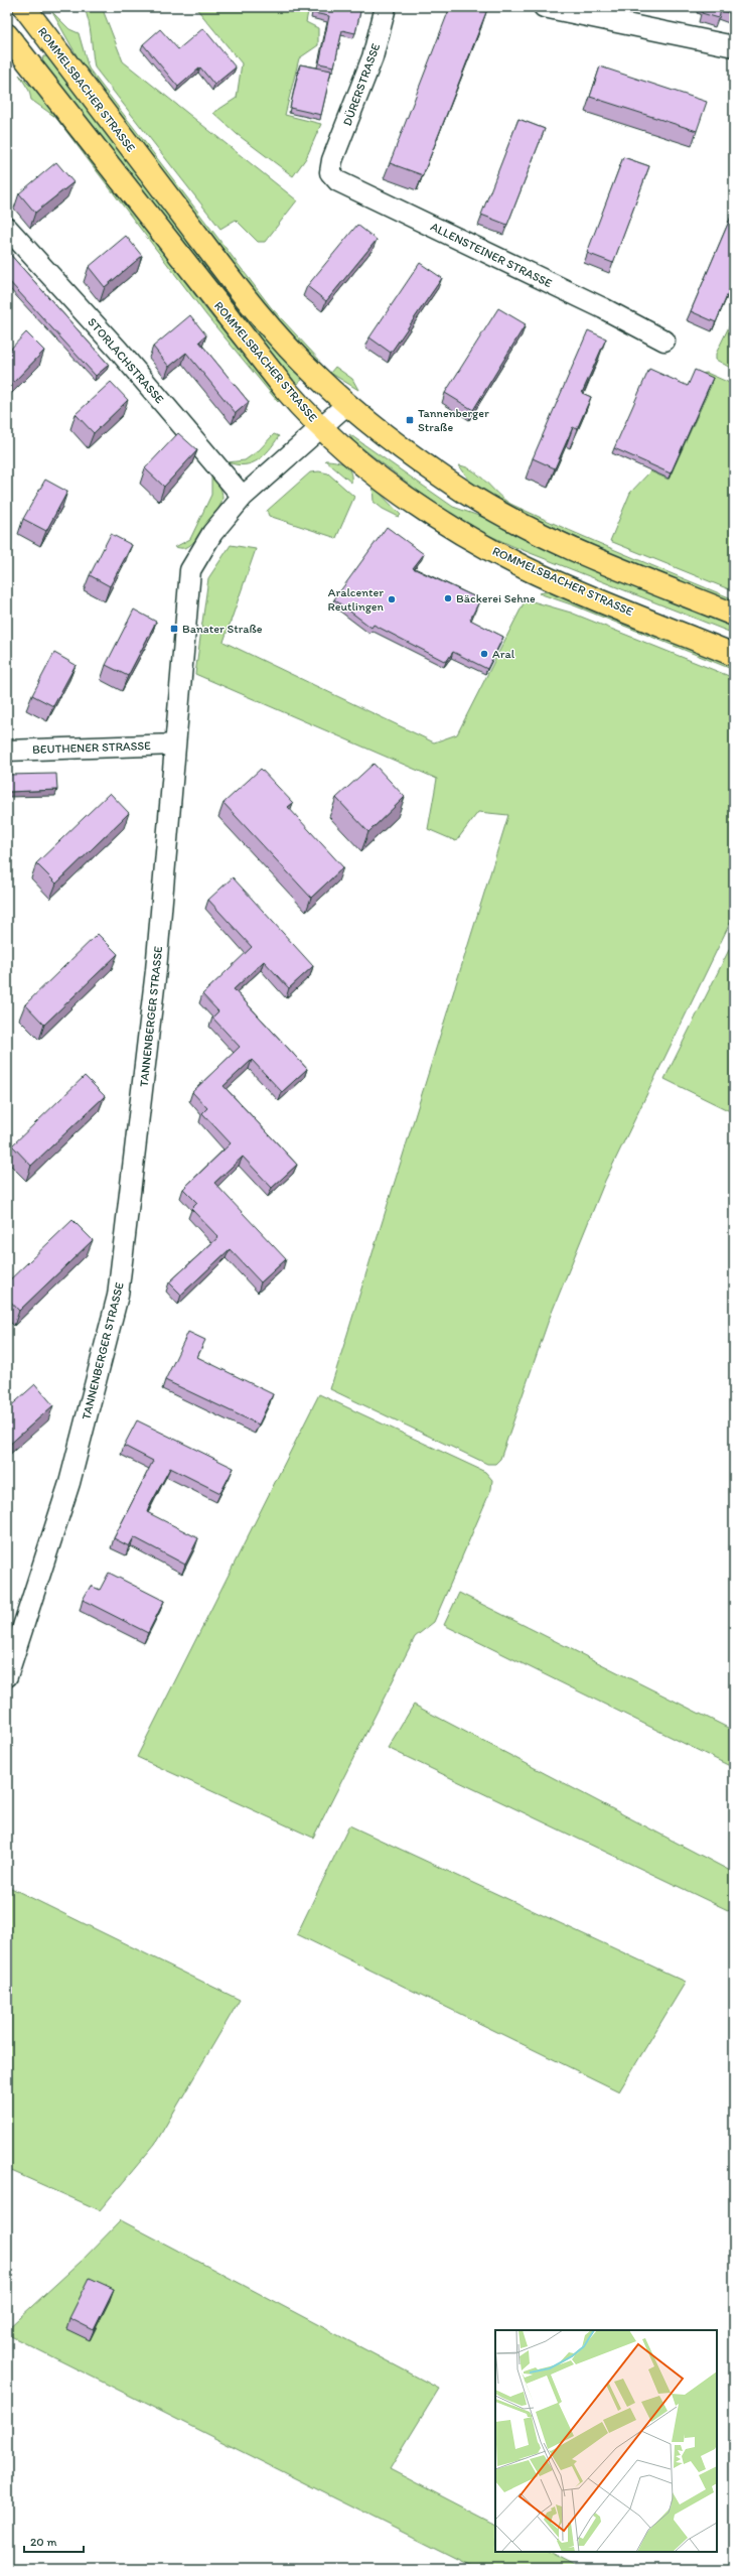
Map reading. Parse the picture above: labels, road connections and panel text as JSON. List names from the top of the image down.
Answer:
{
  "streets": {
    "main road": ["ROMMELSBACHER STRASSE"],
    "street": [
      "DÜRERSTRASSE",
      "ALLENSTEINER STRASSE",
      "STORLACHSTRASSE",
      "BEUTHENER STRASSE",
      "TANNENBERGER STRASSE"
    ]
  },
  "crossings": [
    ["DÜRERSTRASSE", "ALLENSTEINER STRASSE"],
    ["ROMMELSBACHER STRASSE", "TANNENBERGER STRASSE"],
    ["STORLACHSTRASSE", "TANNENBERGER STRASSE"],
    ["BEUTHENER STRASSE", "TANNENBERGER STRASSE"]
  ],
  "places": {
    "transit": ["Tannenberger Straße", "Banater Straße"],
    "other": ["Bäckerei Sehne", "Aralcenter Reutlingen", "Aral"]
  },
  "scale_bar": "20 m"
}
